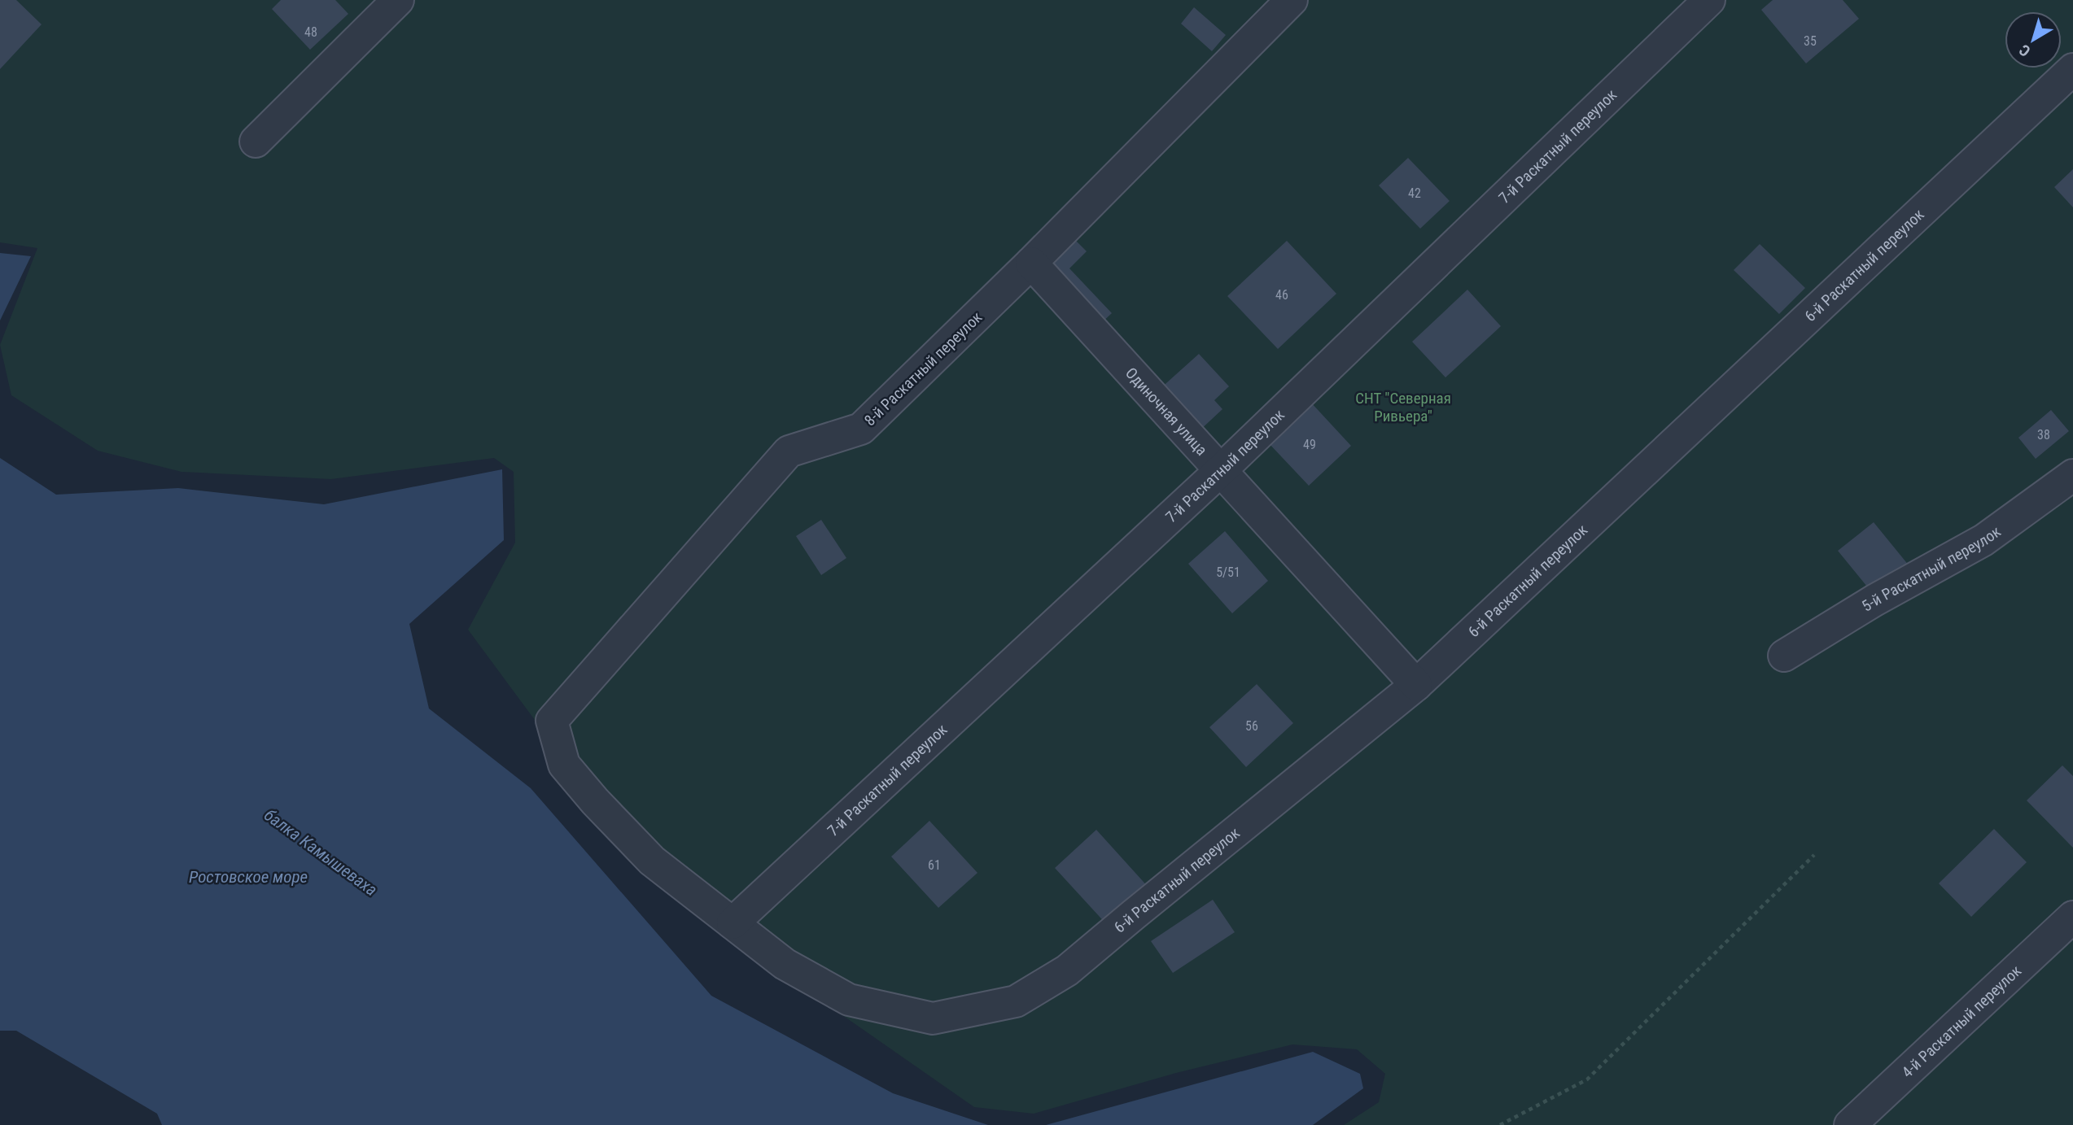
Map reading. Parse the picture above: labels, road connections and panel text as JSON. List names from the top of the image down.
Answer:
{
  "streets": {
    "lane": [
      "7-й Раскатный переулок",
      "6-й Раскатный переулок",
      "8-й Раскатный переулок",
      "Одиночная улица",
      "5-й Раскатный переулок",
      "4-й Раскатный переулок"
    ]
  },
  "crossings": [
    ["7-й Раскатный переулок", "6-й Раскатный переулок"],
    ["7-й Раскатный переулок", "8-й Раскатный переулок"],
    ["7-й Раскатный переулок", "Одиночная улица"],
    ["6-й Раскатный переулок", "8-й Раскатный переулок"],
    ["6-й Раскатный переулок", "Одиночная улица"],
    ["8-й Раскатный переулок", "Одиночная улица"]
  ],
  "water": ["балка Камышеваха", "Ростовское море"],
  "parks": ["СНТ \"Северная Ривьера\""],
  "house_numbers": [
    "48",
    "35",
    "42",
    "46",
    "38",
    "49",
    "5/51",
    "56",
    "61"
  ],
  "north": "bottom left"
}
